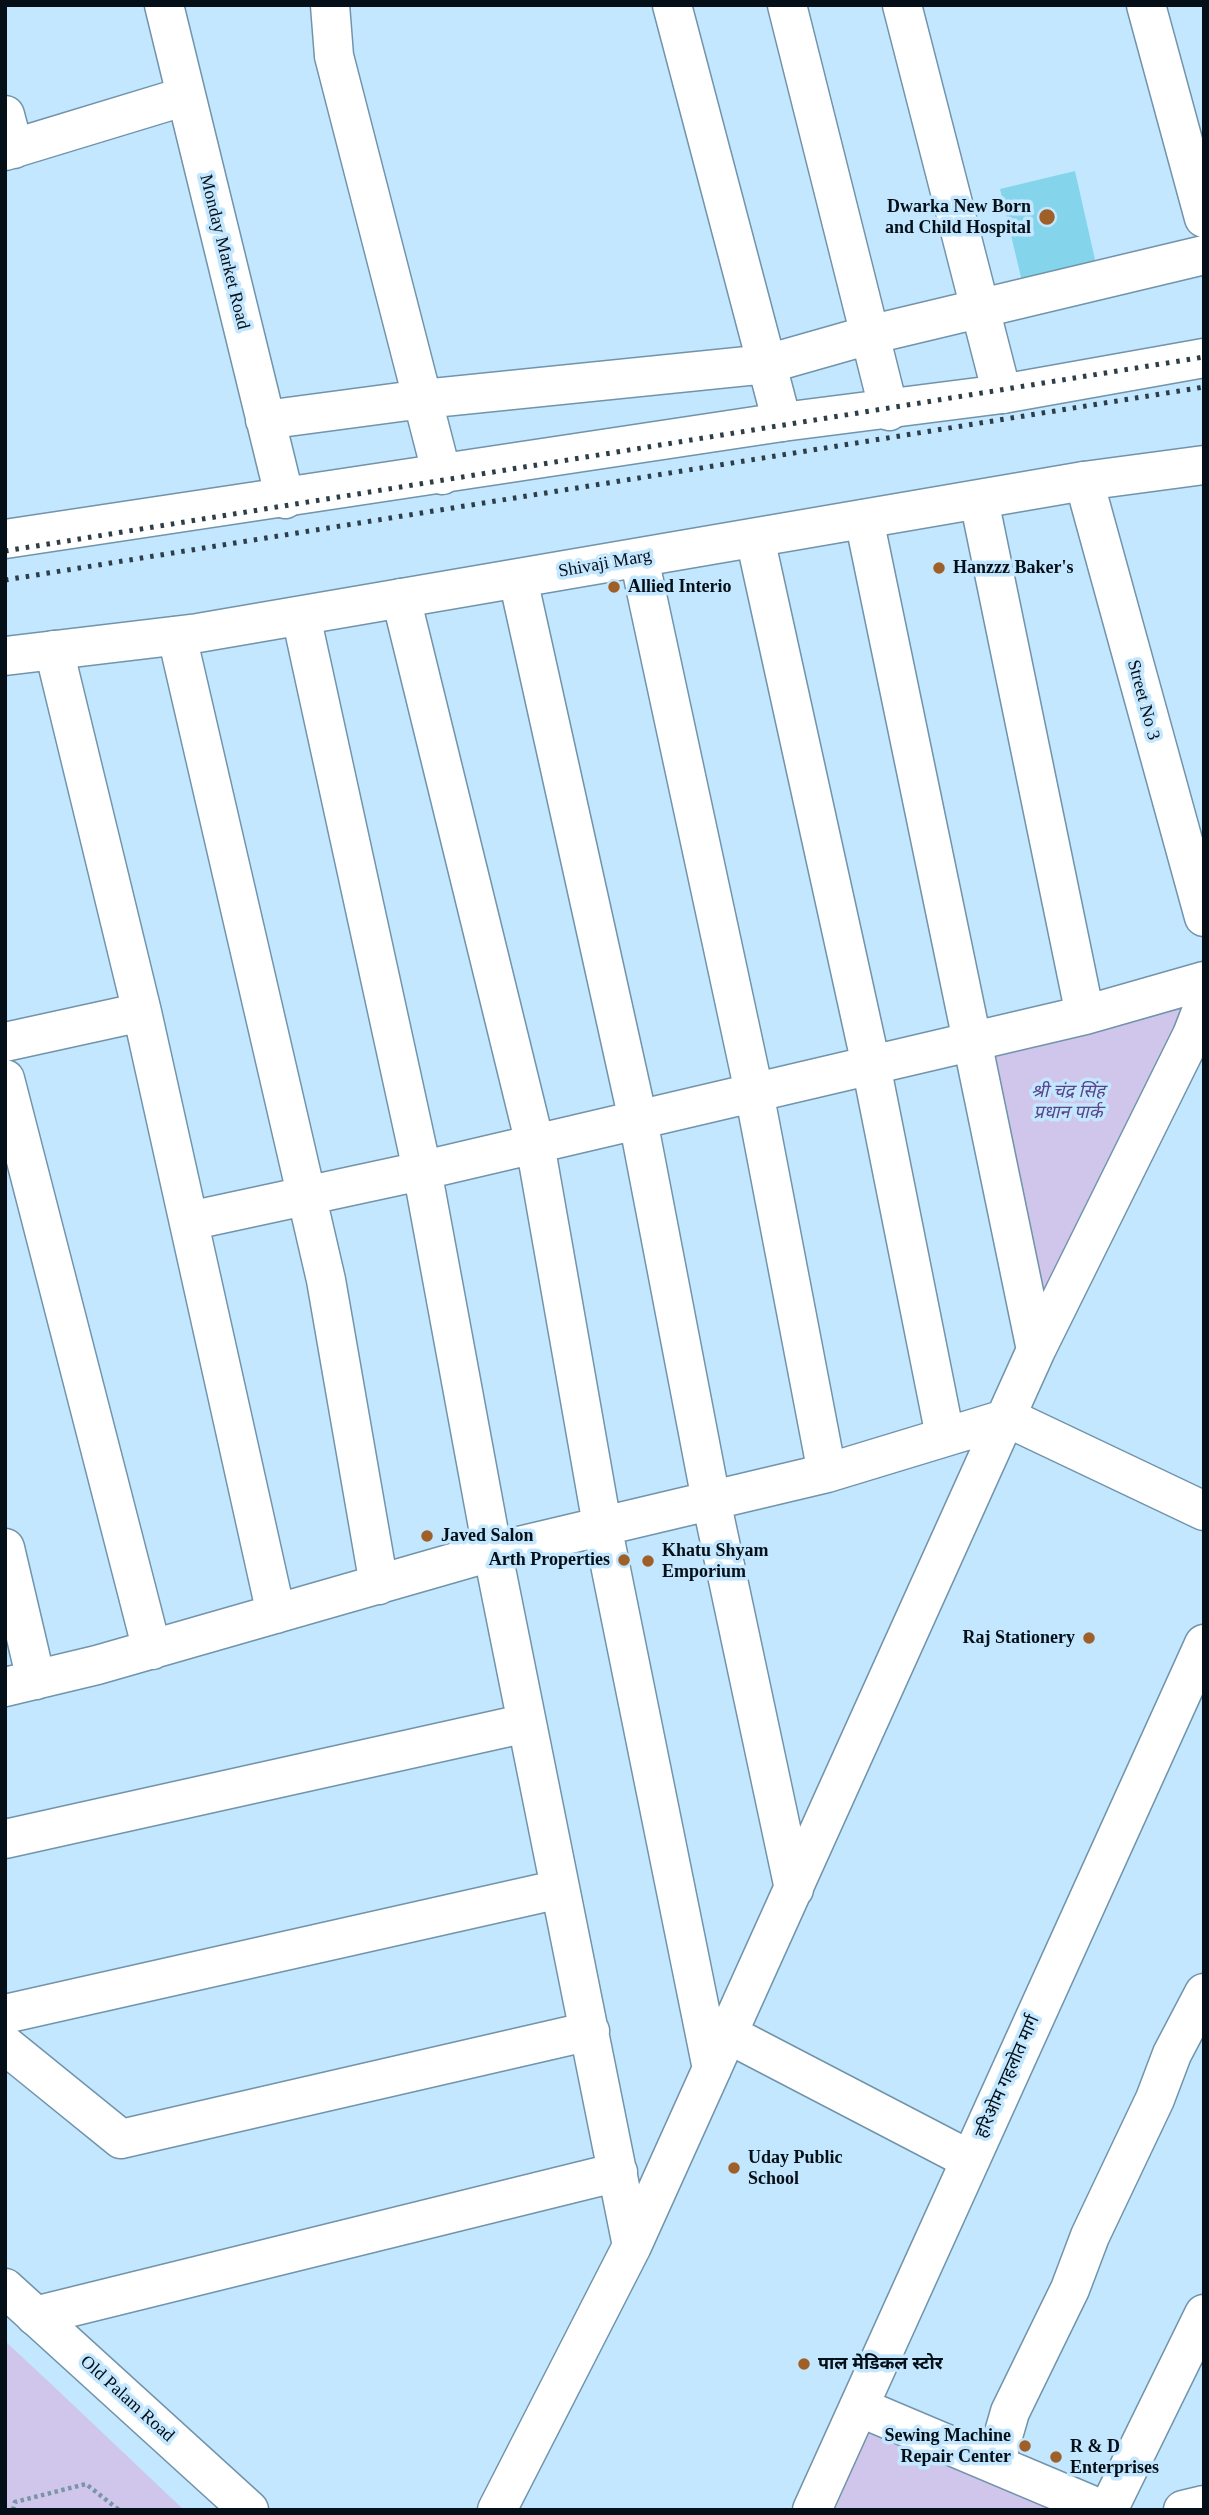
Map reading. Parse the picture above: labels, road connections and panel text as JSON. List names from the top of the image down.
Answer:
{
  "streets": {
    "street": [
      "Monday Market Road",
      "Shivaji Marg",
      "Street No 3",
      "हरिओम गहलोत मार्ग",
      "Old Palam Road"
    ]
  },
  "crossings": [
    ["Shivaji Marg", "Street No 3"]
  ],
  "parks": ["श्री चंद्र सिंह प्रधान पार्क"],
  "places": [
    "Dwarka New Born and Child Hospital",
    "Hanzzz Baker's",
    "Allied Interio",
    "Javed Salon",
    "Arth Properties",
    "Khatu Shyam Emporium",
    "Raj Stationery",
    "Uday Public School",
    "पाल मेडिकल स्टोर",
    "Sewing Machine Repair Center",
    "R & D Enterprises"
  ]
}
